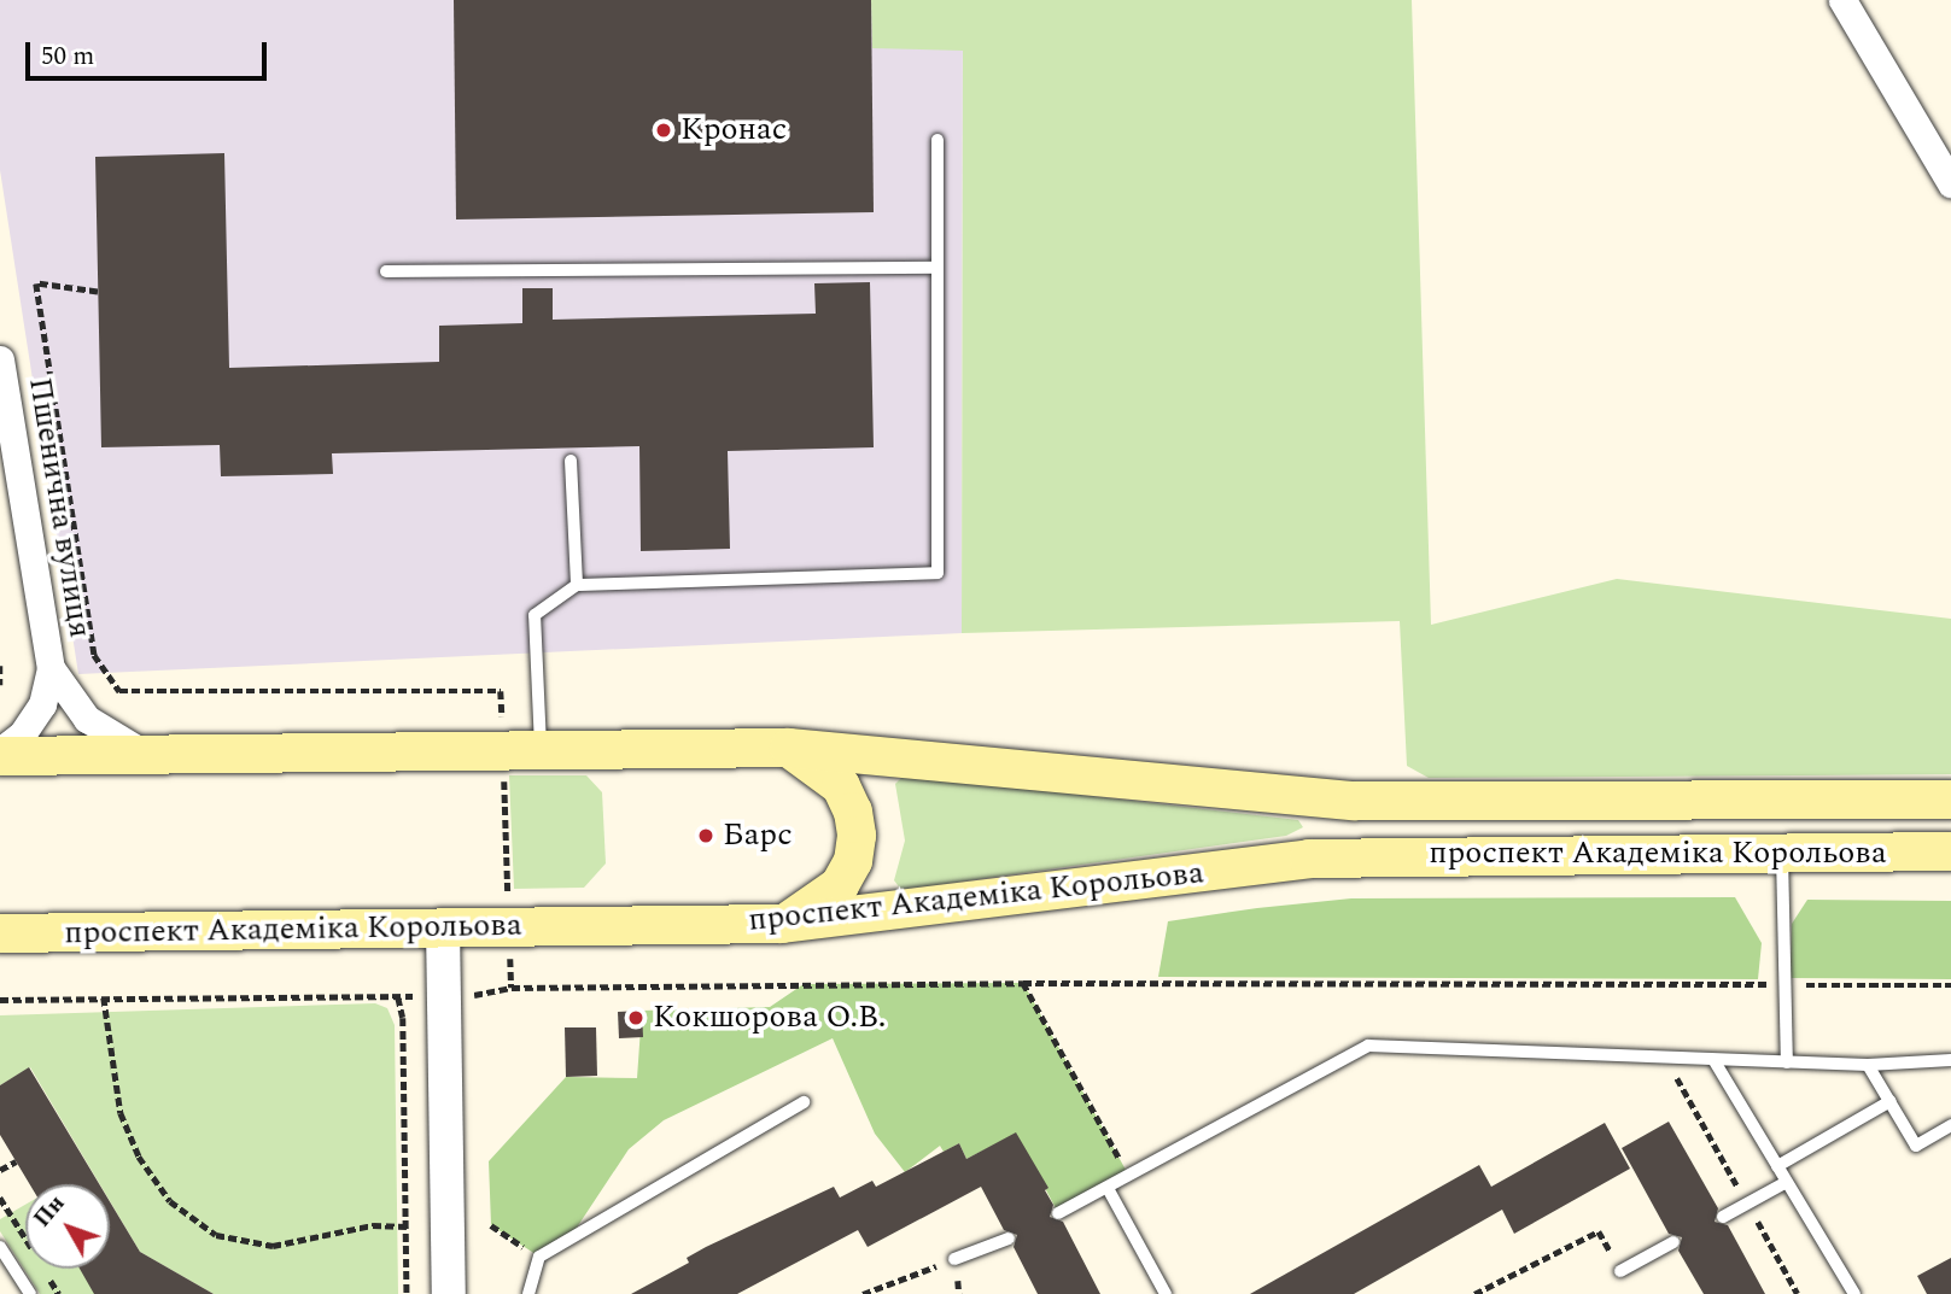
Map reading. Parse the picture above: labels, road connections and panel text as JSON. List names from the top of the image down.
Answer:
{
  "streets": {
    "main road": ["проспект Академіка Корольова"],
    "street": ["Пшенична вулиця"]
  },
  "crossings": [
    ["Пшенична вулиця", "проспект Академіка Корольова"]
  ],
  "places": ["Кронас", "Барс", "Кокшорова О.В."],
  "scale_bar": "50 m",
  "north": "top left"
}
